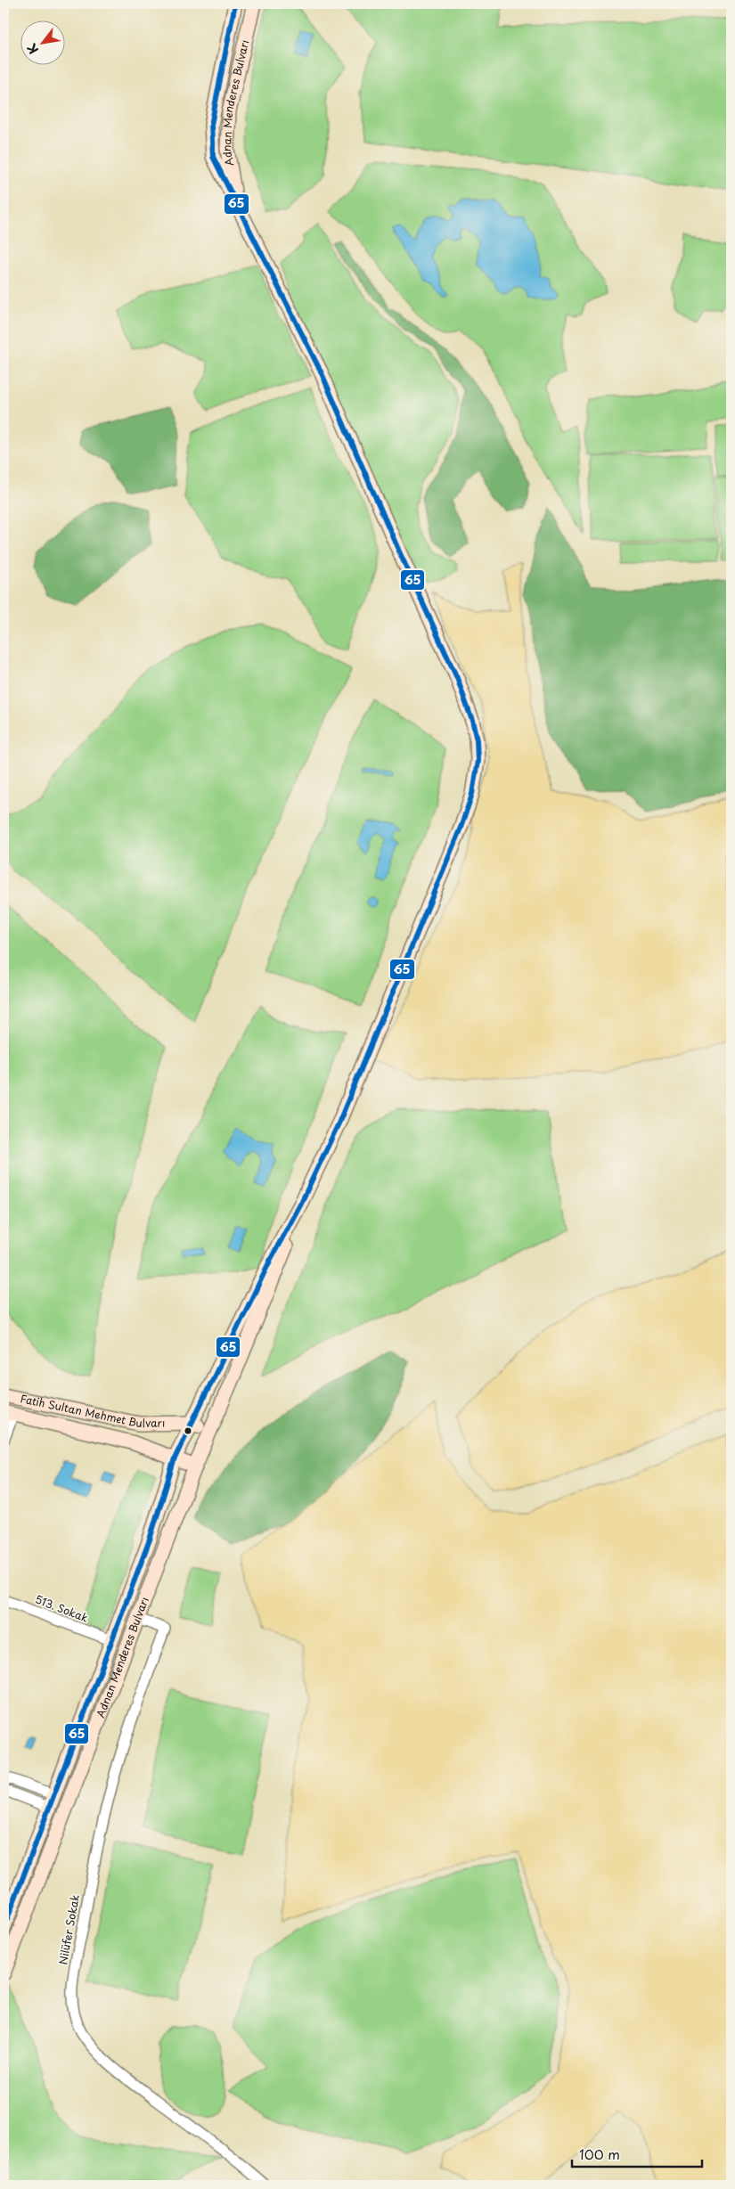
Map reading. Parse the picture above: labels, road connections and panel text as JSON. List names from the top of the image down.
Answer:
{
  "streets": {
    "main road": ["Adnan Menderes Bulvarı", "Fatih Sultan Mehmet Bulvarı"],
    "street": ["513. Sokak", "Nilüfer Sokak"]
  },
  "crossings": [
    ["Adnan Menderes Bulvarı", "Fatih Sultan Mehmet Bulvarı"],
    ["Adnan Menderes Bulvarı", "513. Sokak"],
    ["Adnan Menderes Bulvarı", "Nilüfer Sokak"]
  ],
  "lines": ["transit line 65"],
  "scale_bar": "100 m",
  "north": "bottom left"
}
